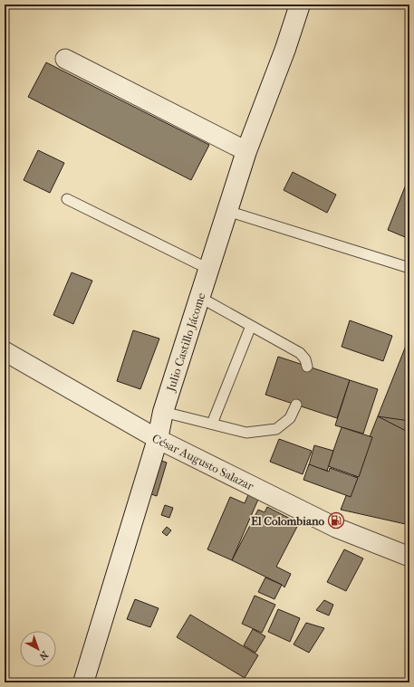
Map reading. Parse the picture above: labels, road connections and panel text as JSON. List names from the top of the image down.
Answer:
{
  "streets": {
    "main road": ["Julio Castillo Jácome"],
    "street": ["César Augusto Salazar"]
  },
  "crossings": [
    ["Julio Castillo Jácome", "César Augusto Salazar"]
  ],
  "places": {
    "fuel station": ["El Colombiano"]
  },
  "north": "bottom right"
}
